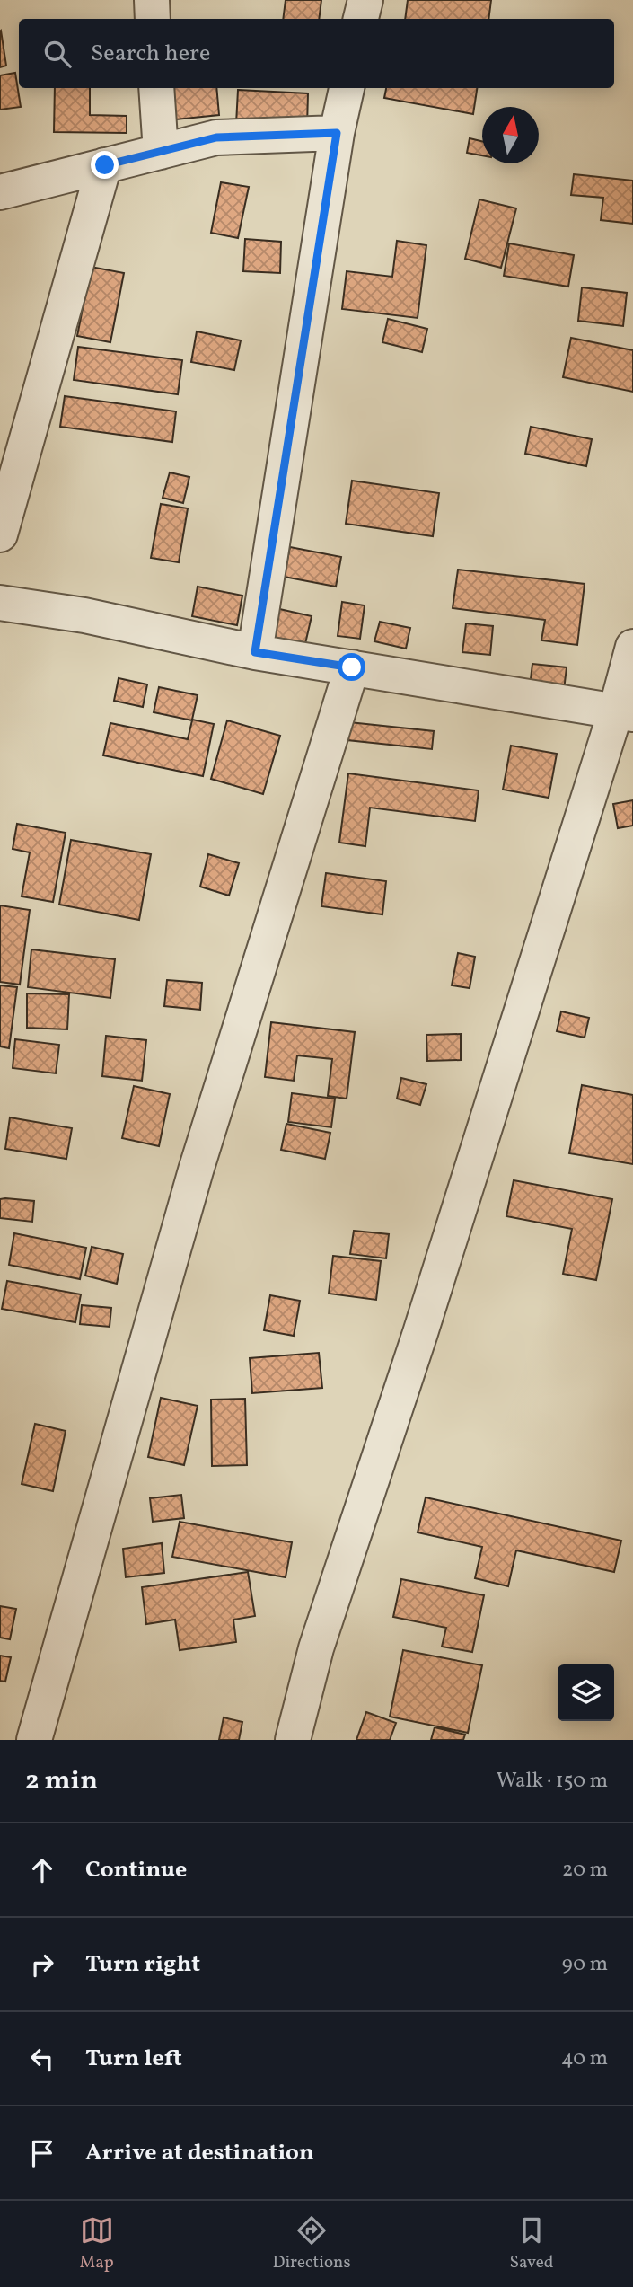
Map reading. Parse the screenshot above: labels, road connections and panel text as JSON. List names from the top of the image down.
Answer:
{
  "north": "top",
  "page": {
    "search": "Search here",
    "heading": ["2 min", "Walk · 150 m"],
    "list": [
      ["Continue", "20 m"],
      ["Turn right", "90 m"],
      ["Turn left", "40 m"],
      "Arrive at destination"
    ],
    "nav": ["Map", "Directions", "Saved"]
  }
}
